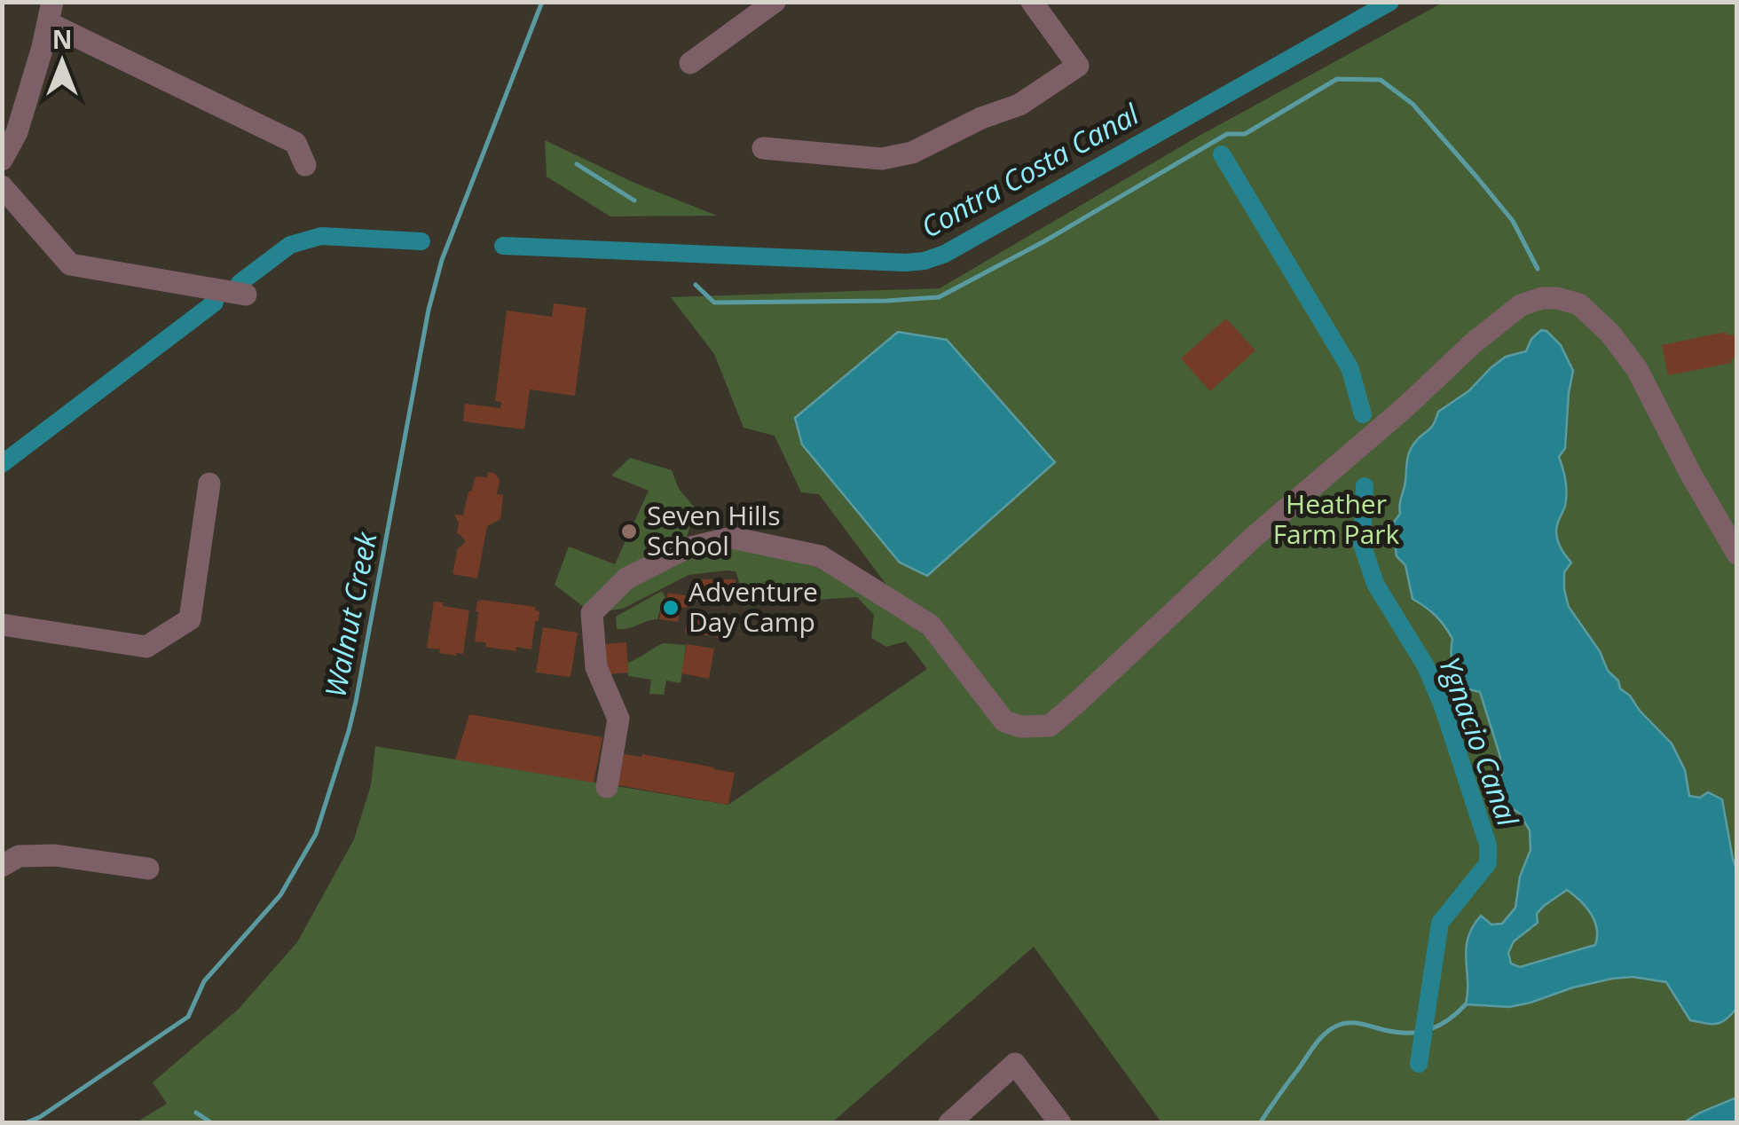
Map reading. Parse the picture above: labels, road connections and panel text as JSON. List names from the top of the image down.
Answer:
{
  "water": ["Contra Costa Canal", "Walnut Creek", "Ygnacio Canal"],
  "parks": ["Heather Farm Park"],
  "places": ["Seven Hills School", "Adventure Day Camp"],
  "north": "top"
}
